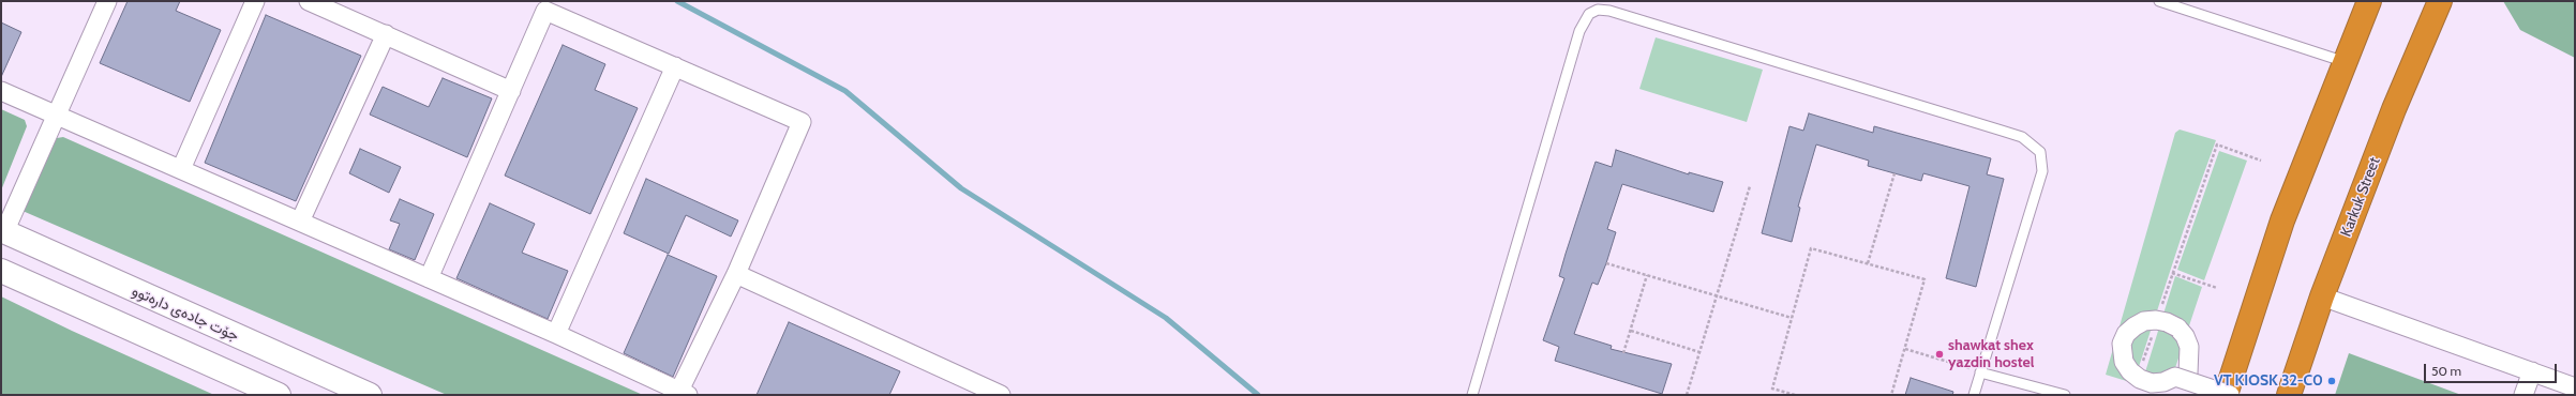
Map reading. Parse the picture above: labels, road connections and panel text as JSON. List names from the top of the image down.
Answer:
{
  "streets": {
    "highway": ["Karkuk Street"],
    "main road": ["جۆت جادەی دارەتوو"]
  },
  "places": ["shawkat shex yazdin hostel", "VT KIOSK 32-C0"],
  "scale_bar": "50 m"
}
